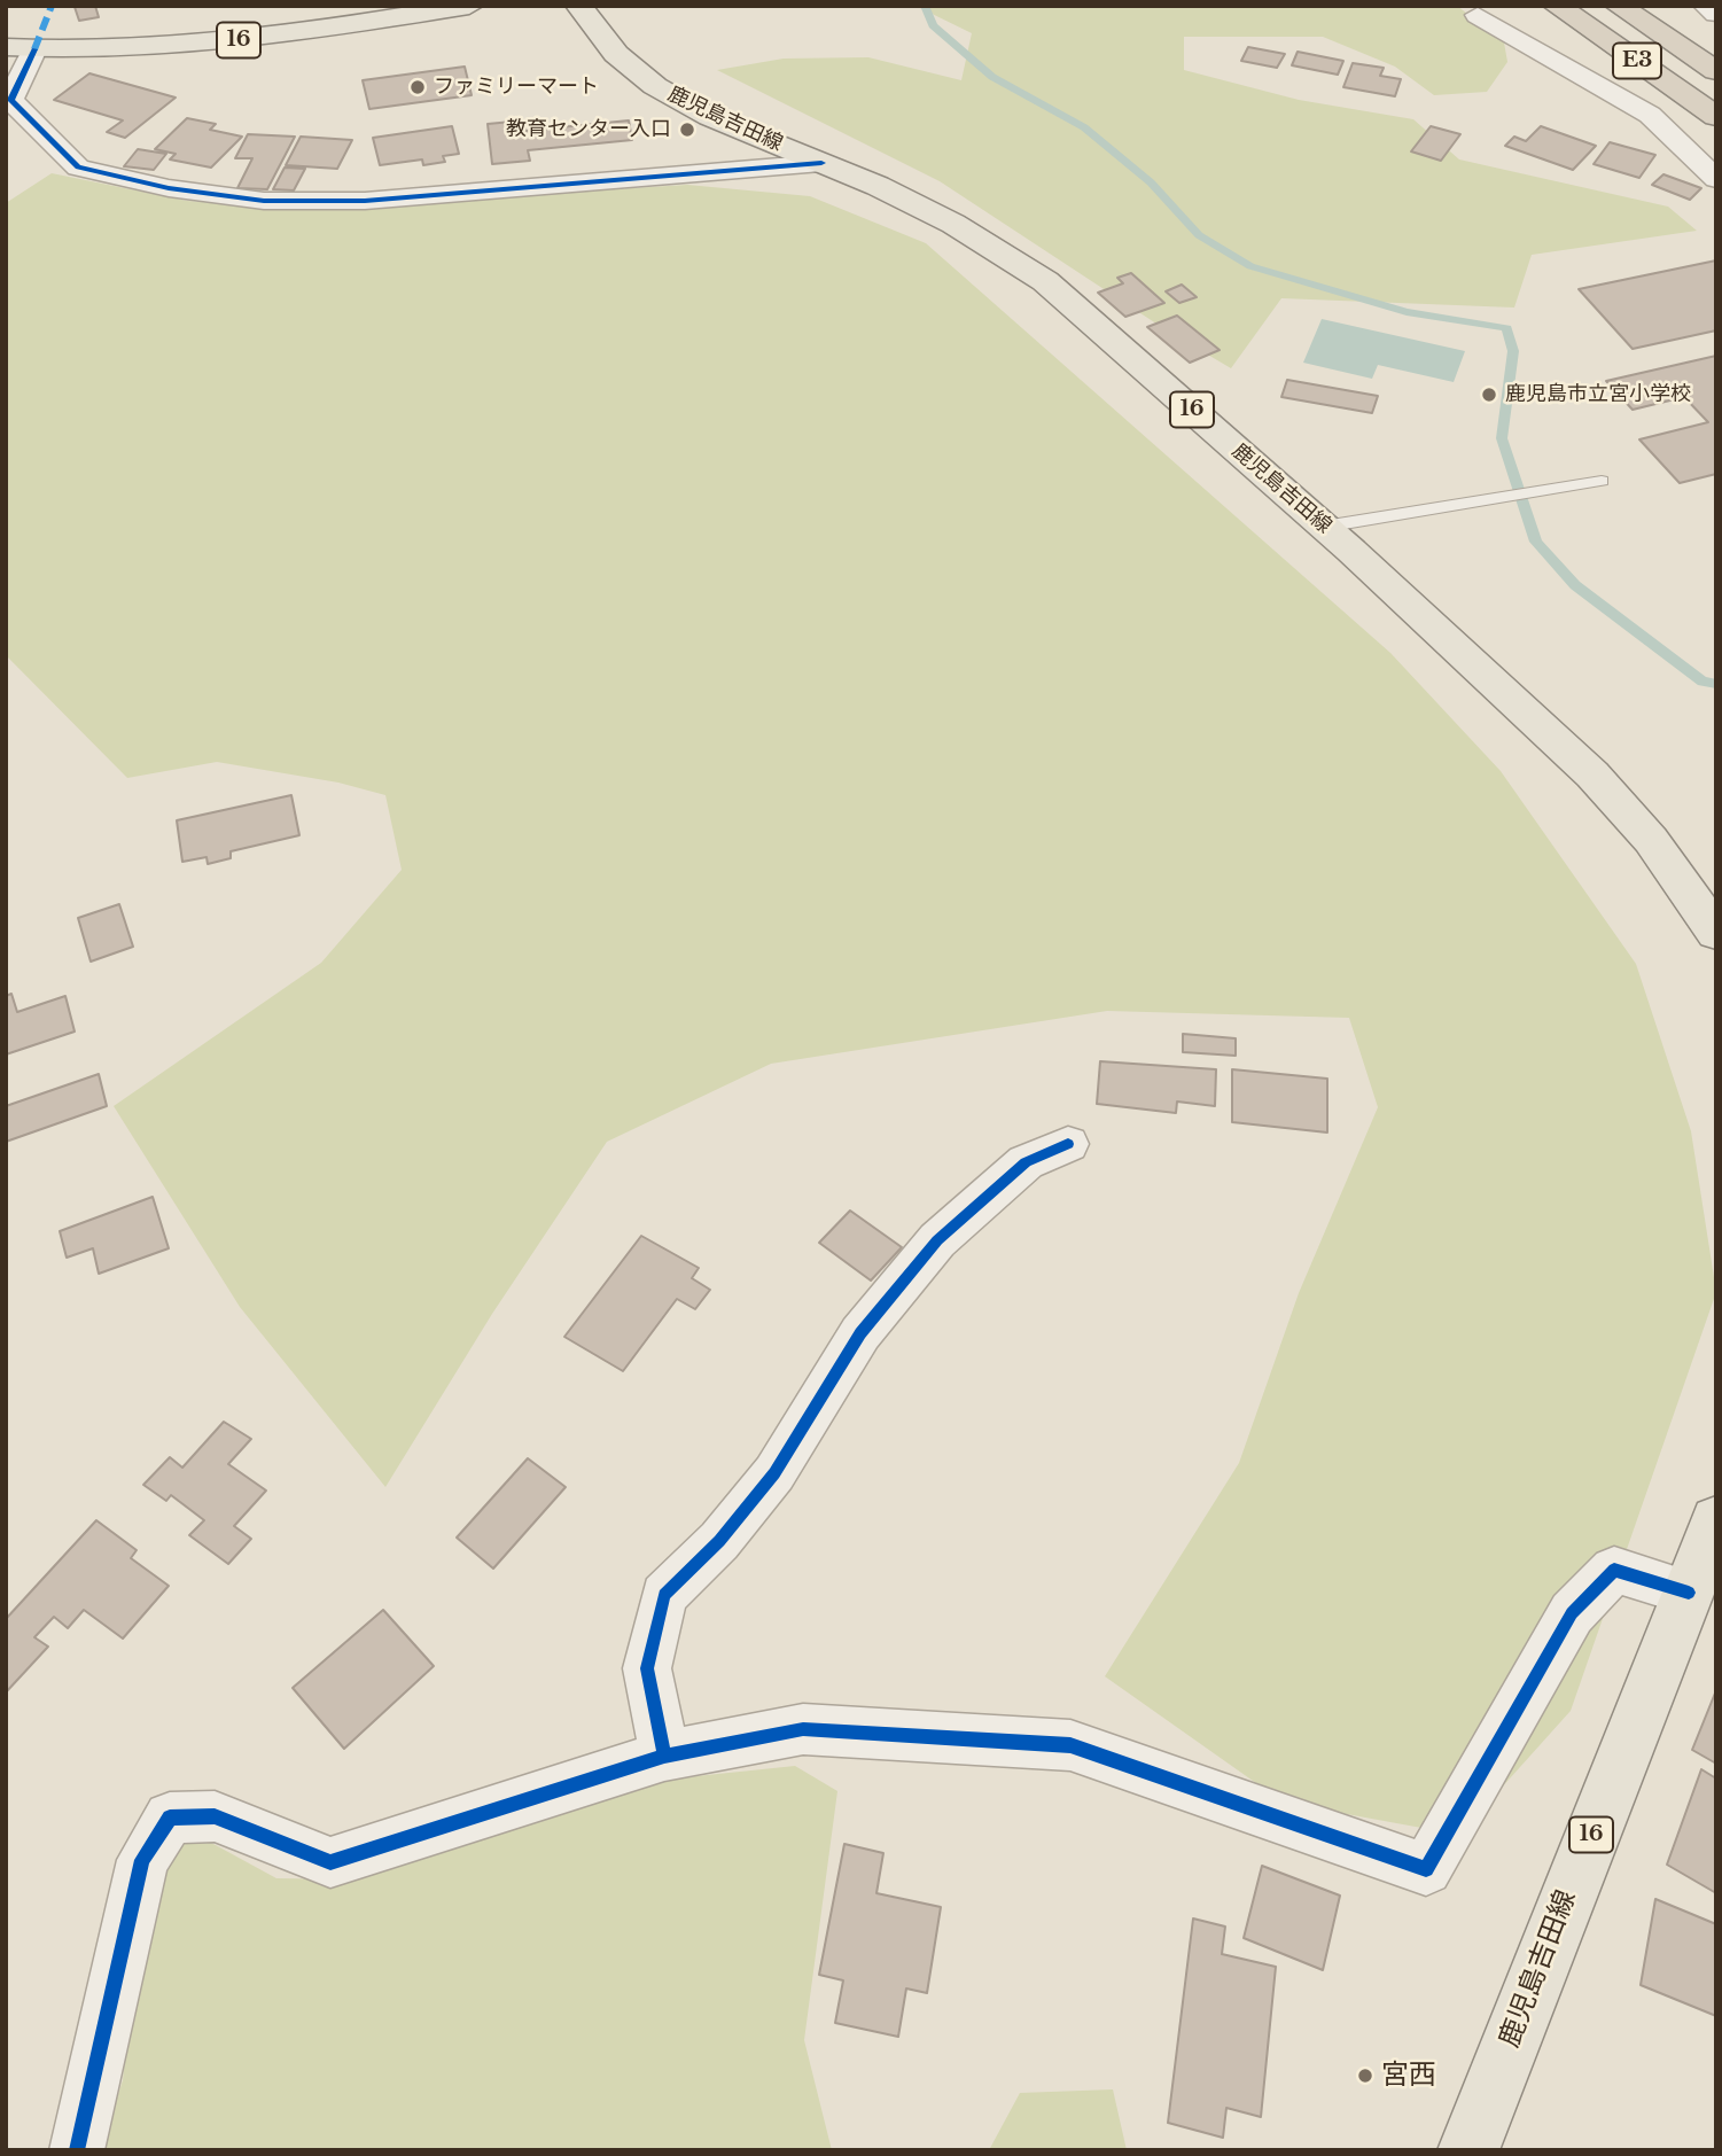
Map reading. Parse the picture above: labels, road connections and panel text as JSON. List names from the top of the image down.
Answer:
{
  "streets": {
    "highway": ["E3"],
    "main road": ["16", "鹿児島吉田線"]
  },
  "places": [
    "ファミリーマート",
    "教育センター入口",
    "鹿児島市立宮小学校",
    "宮西"
  ]
}
